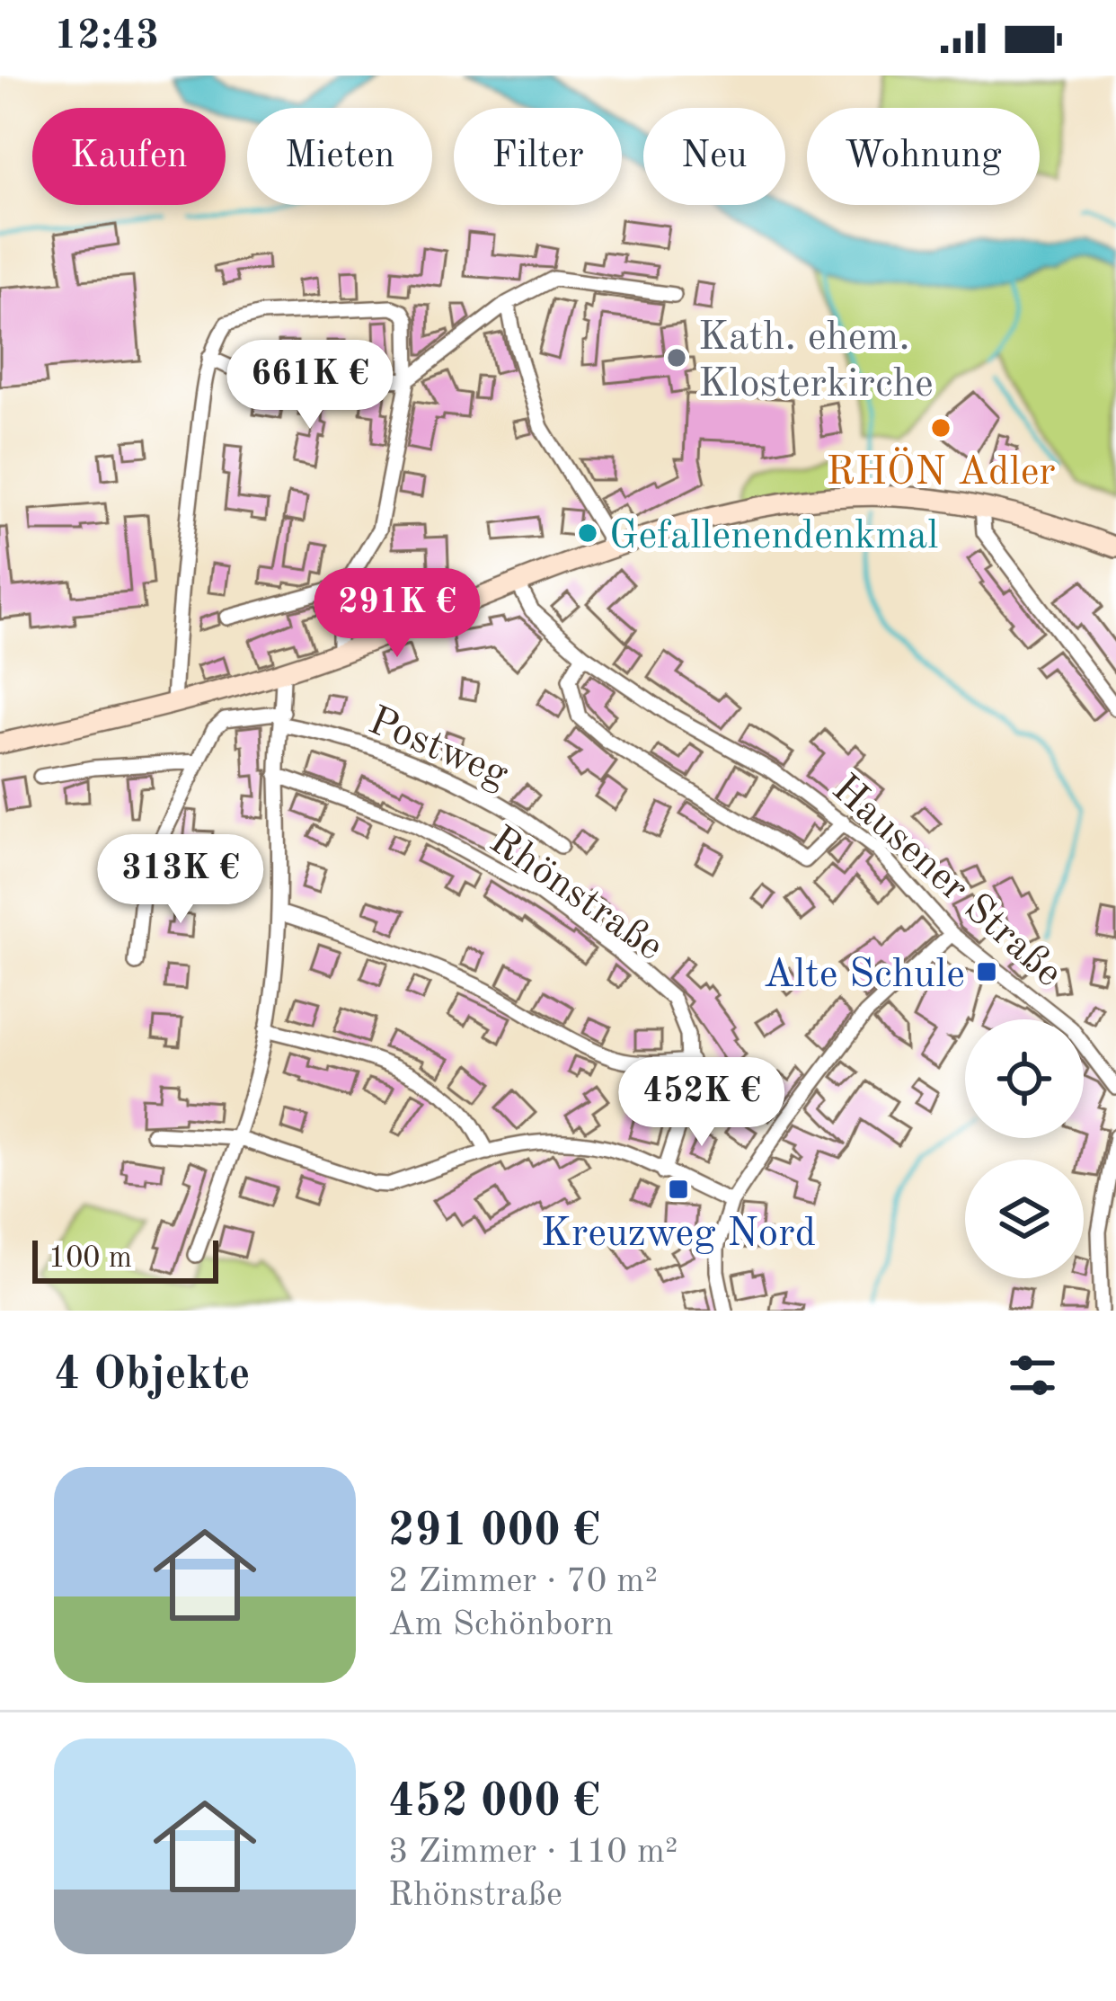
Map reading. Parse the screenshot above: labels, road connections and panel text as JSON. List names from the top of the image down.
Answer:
{
  "streets": {
    "street": ["Postweg", "Hausener Straße", "Rhönstraße"]
  },
  "places": {
    "other": ["Kath. ehem. Klosterkirche", "RHÖN Adler", "Gefallenendenkmal"],
    "transit": ["Alte Schule", "Kreuzweg Nord"]
  },
  "scale_bar": "100 m",
  "page": {
    "status": "12:43",
    "chip": [
      "Kaufen",
      "Mieten",
      "Filter",
      "Neu",
      "Wohnung"
    ],
    "price": [
      "661K €",
      "291K €",
      "313K €",
      "452K €"
    ],
    "scale": "100 m",
    "heading": "4 Objekte",
    "list": [
      {
        "name": "291 000 €",
        "note": "2 Zimmer · 70 m² · Am Schönborn"
      },
      {
        "name": "452 000 €",
        "note": "3 Zimmer · 110 m² · Rhönstraße"
      }
    ]
  }
}
